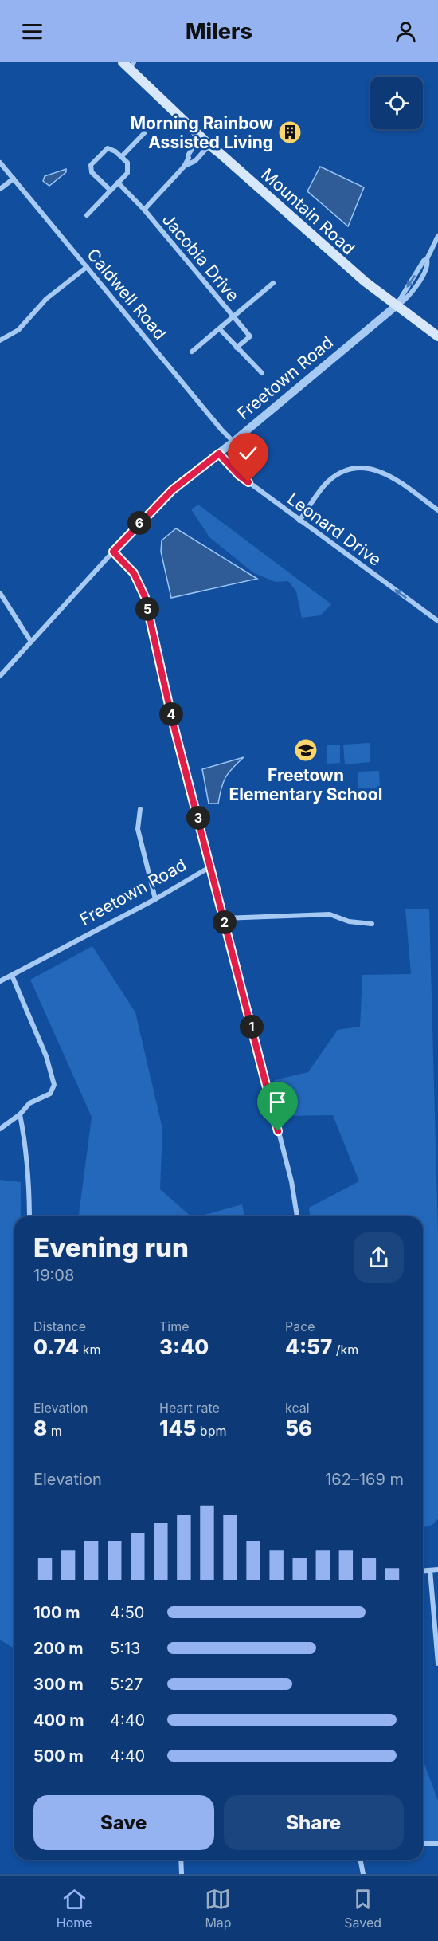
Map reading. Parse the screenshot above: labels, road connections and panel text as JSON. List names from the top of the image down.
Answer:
{
  "streets": {
    "main road": ["Mountain Road"],
    "street": [
      "Jacobia Drive",
      "Caldwell Road",
      "Freetown Road",
      "Leonard Drive"
    ]
  },
  "crossings": [
    ["Mountain Road", "Freetown Road"],
    ["Caldwell Road", "Freetown Road"],
    ["Freetown Road", "Leonard Drive"]
  ],
  "one_way": ["Leonard Drive"],
  "places": {
    "building": ["Morning Rainbow Assisted Living"],
    "school or university": ["Freetown Elementary School"]
  },
  "page": {
    "header": "Milers",
    "pins": [
      "6",
      "5",
      "4",
      "3",
      "2",
      "1"
    ],
    "heading": ["Evening run", "19:08"],
    "stats": [
      ["Distance", "0.74 km"],
      ["Time", "3:40"],
      ["Pace", "4:57 /km"],
      ["Elevation", "8 m"],
      ["Heart rate", "145 bpm"],
      ["kcal", "56"]
    ],
    "chart": ["Elevation", "162–169 m"],
    "list": [
      {
        "name": "100 m",
        "note": "4:50"
      },
      {
        "name": "200 m",
        "note": "5:13"
      },
      {
        "name": "300 m",
        "note": "5:27"
      },
      {
        "name": "400 m",
        "note": "4:40"
      },
      {
        "name": "500 m",
        "note": "4:40"
      }
    ],
    "buttons": ["Save", "Share"],
    "tabs": ["Home", "Map", "Saved"]
  }
}
